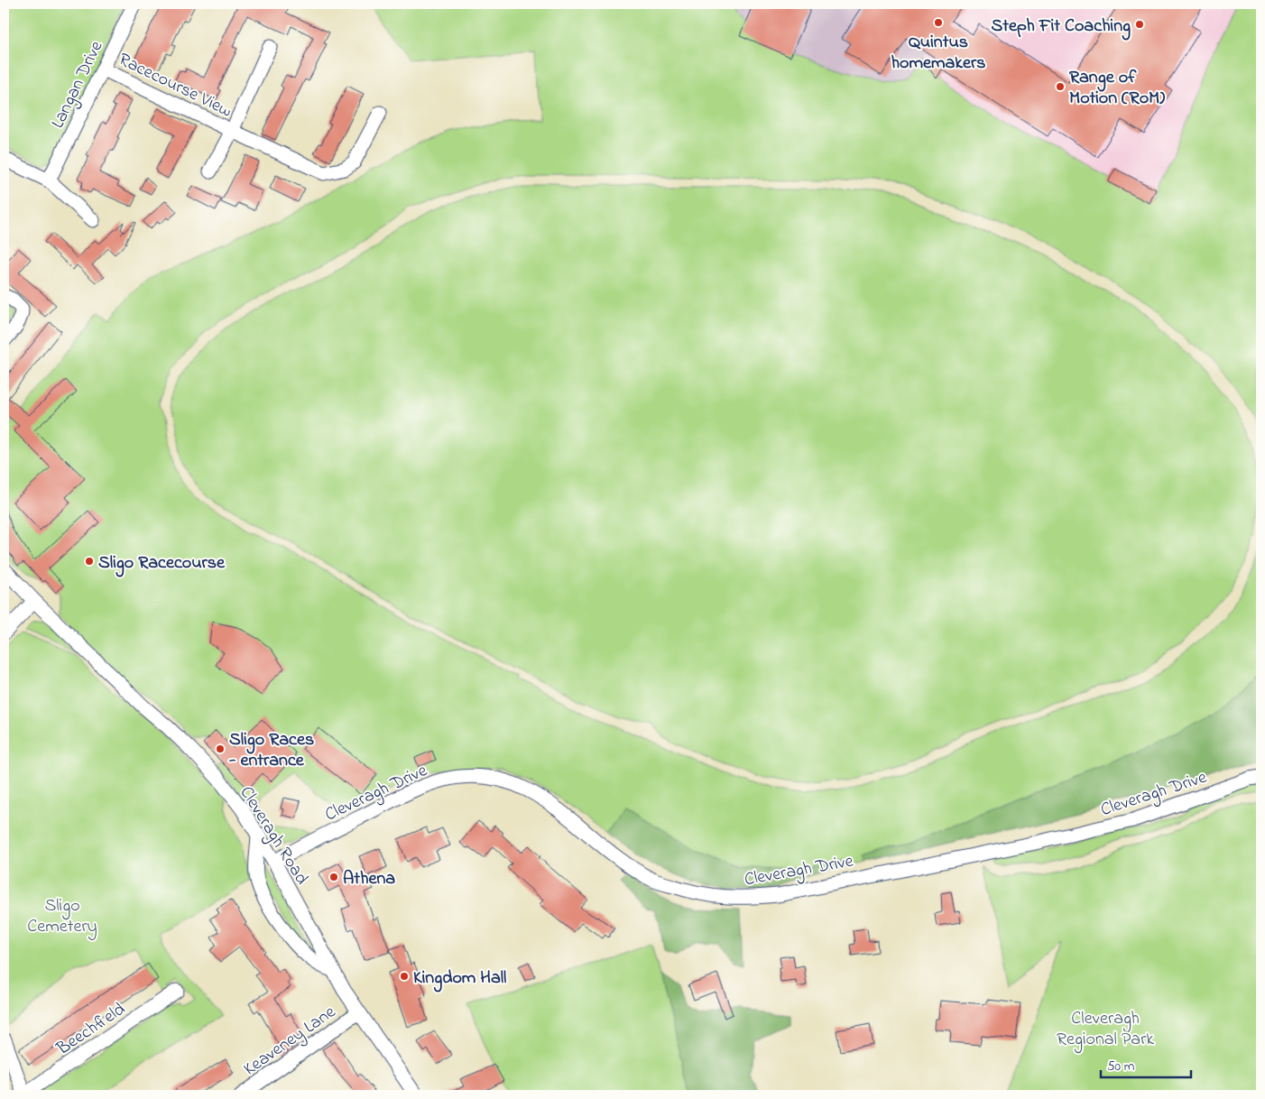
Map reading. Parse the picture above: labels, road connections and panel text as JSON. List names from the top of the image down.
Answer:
{
  "streets": {
    "street": [
      "Langan Drive",
      "Racecourse View",
      "Cleveragh Drive",
      "Cleveragh Road",
      "Beechfield",
      "Keaveney Lane"
    ]
  },
  "crossings": [
    ["Langan Drive", "Racecourse View"],
    ["Cleveragh Drive", "Cleveragh Road"],
    ["Cleveragh Road", "Keaveney Lane"]
  ],
  "parks": ["Sligo Cemetery", "Cleveragh Regional Park"],
  "places": [
    "Quintus homemakers",
    "Steph Fit Coaching",
    "Range of Motion (RoM)",
    "Sligo Racecourse",
    "Sligo Races - entrance",
    "Athena",
    "Kingdom Hall"
  ],
  "scale_bar": "50 m"
}
